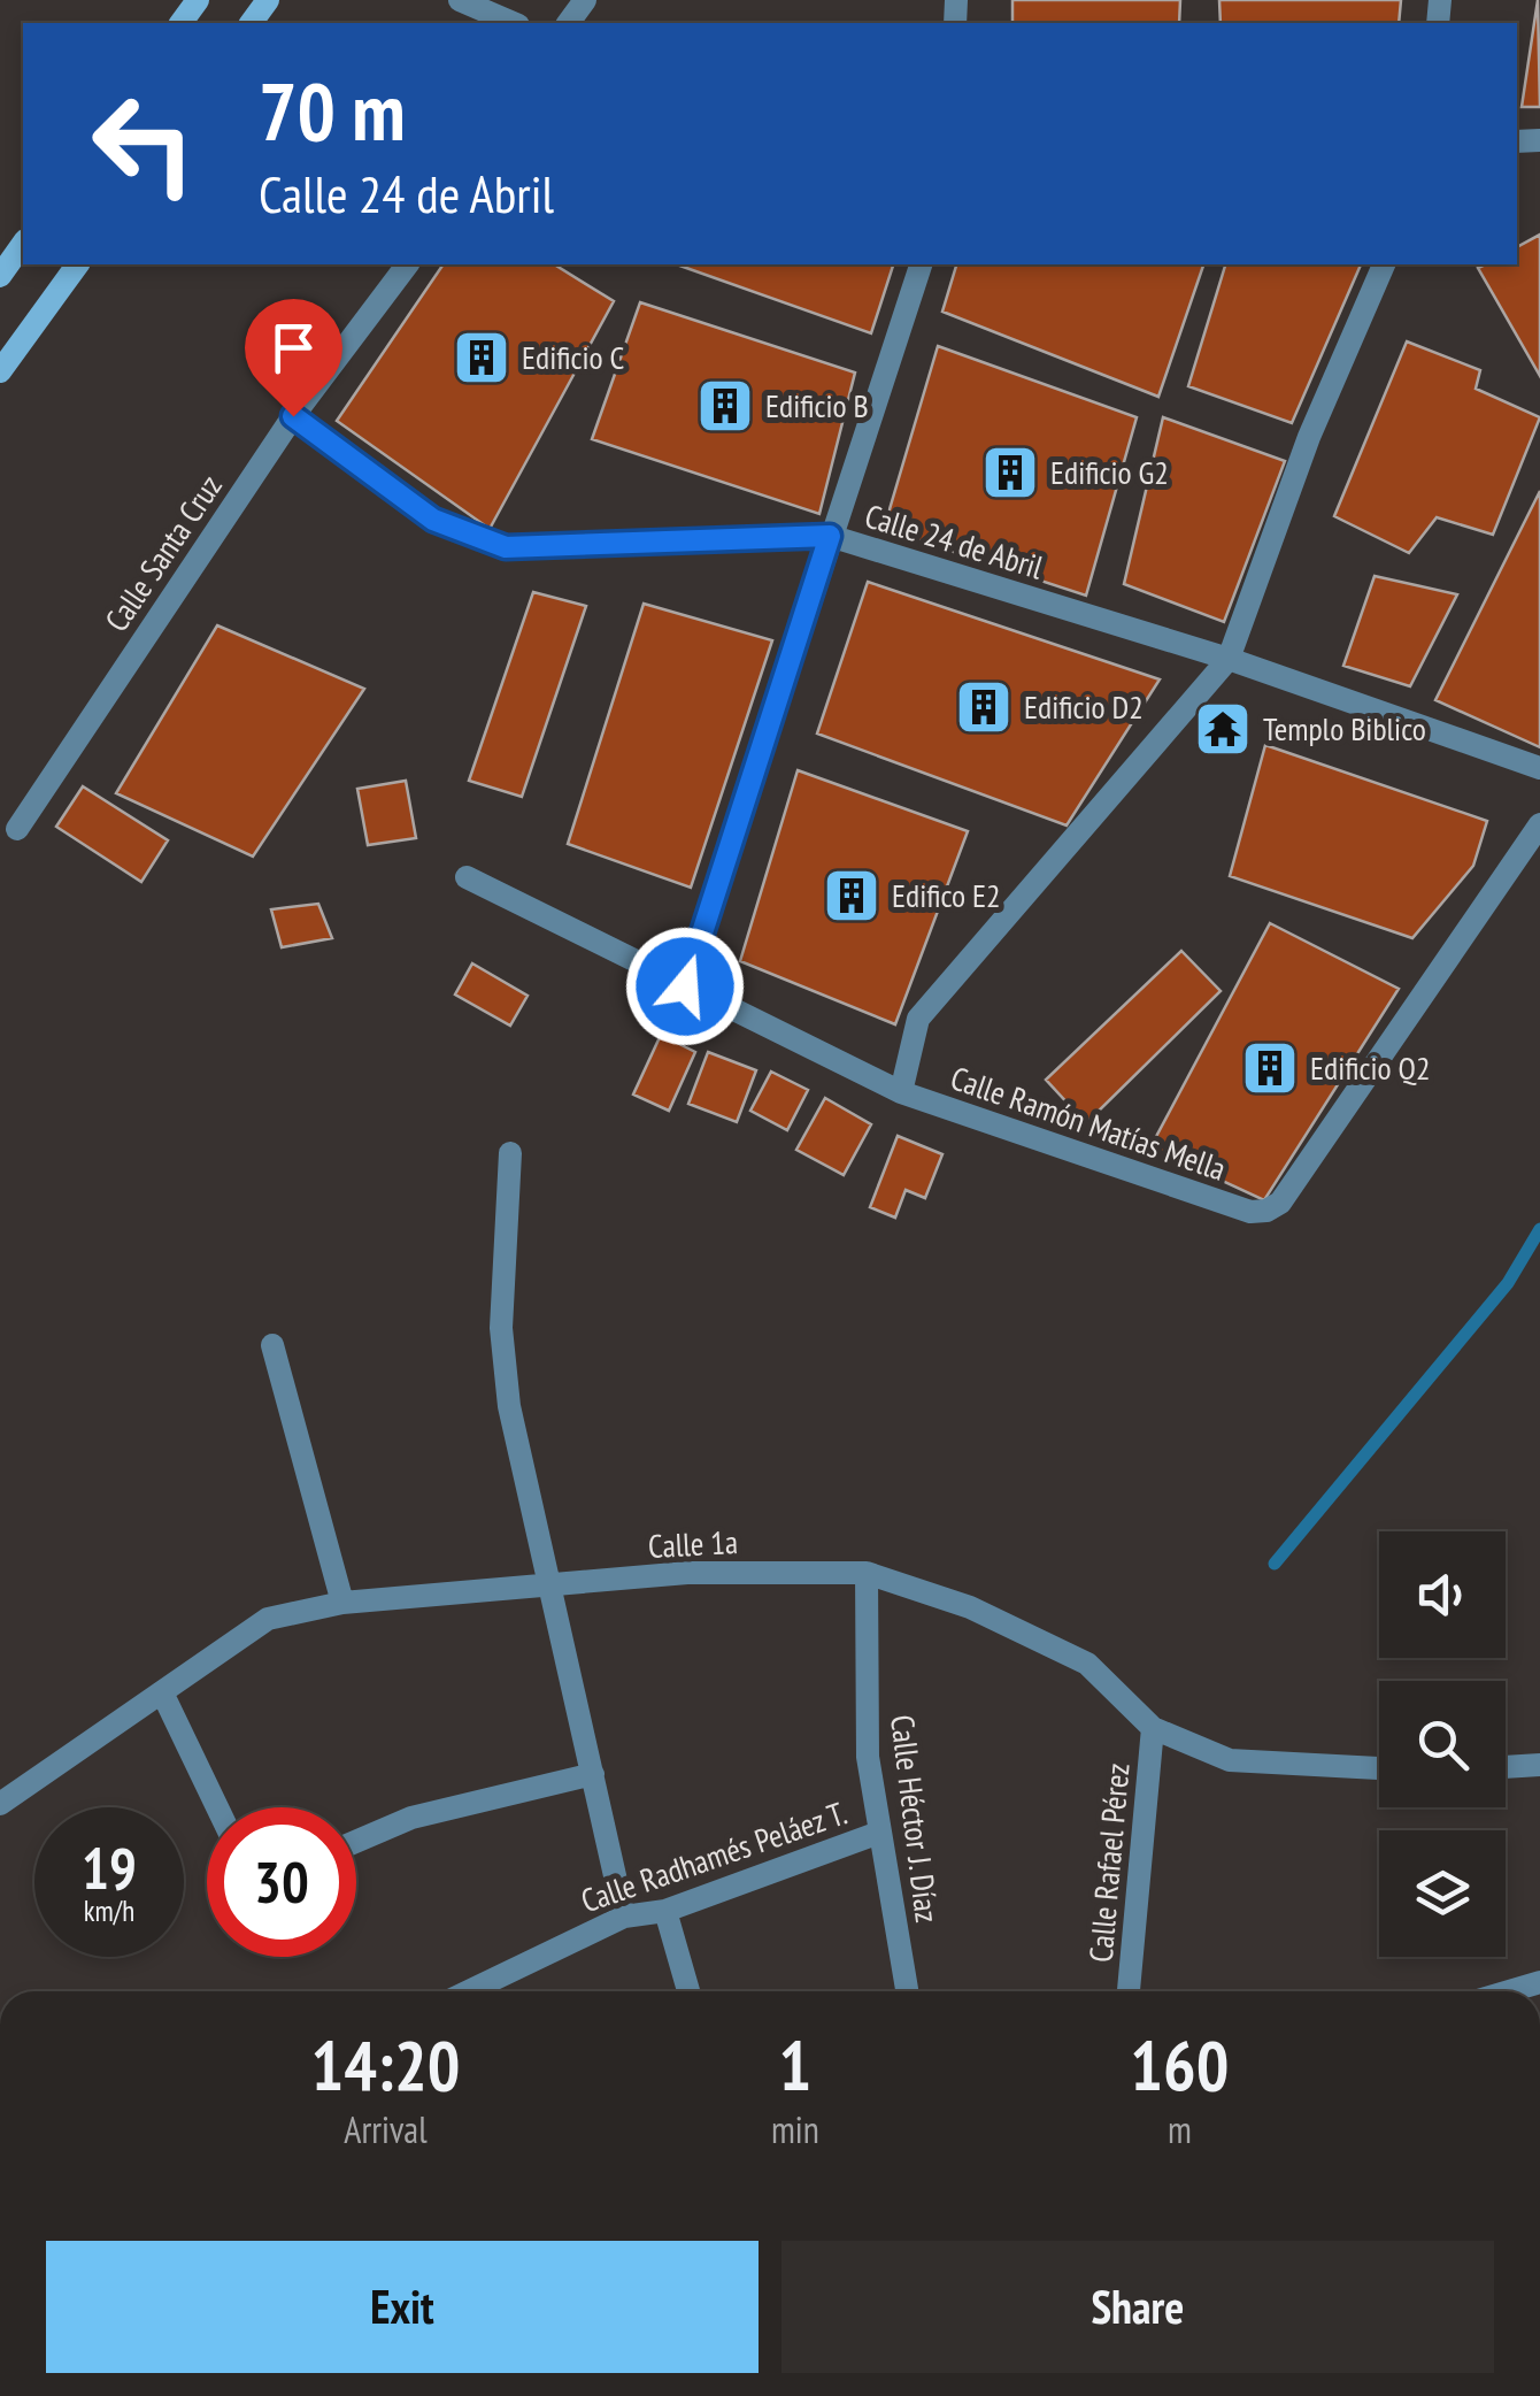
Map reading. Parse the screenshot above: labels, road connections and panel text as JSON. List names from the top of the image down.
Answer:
{
  "streets": {
    "street": [
      "Calle 24 de Abril",
      "Calle Santa Cruz",
      "Calle Ramón Matías Mella",
      "Calle 1a",
      "Calle Héctor J. Díaz",
      "Calle Radhamés Peláez T.",
      "Calle Rafael Pérez"
    ]
  },
  "crossings": [
    ["Calle 24 de Abril", "Calle Santa Cruz"],
    ["Calle 1a", "Calle Héctor J. Díaz"],
    ["Calle 1a", "Calle Rafael Pérez"],
    ["Calle Héctor J. Díaz", "Calle Radhamés Peláez T."]
  ],
  "places": {
    "building": [
      "Edificio C",
      "Edificio B",
      "Edificio G2",
      "Edificio D2",
      "Edifico E2",
      "Edificio Q2"
    ],
    "temple": ["Templo Biblico"]
  },
  "page": {
    "turn": ["70 m", "Calle 24 de Abril"],
    "speed": "19 km/h",
    "limit": "30",
    "eta": [
      "14:20",
      "Arrival",
      "1",
      "min",
      "160",
      "m"
    ],
    "buttons": ["Exit", "Share"]
  }
}
